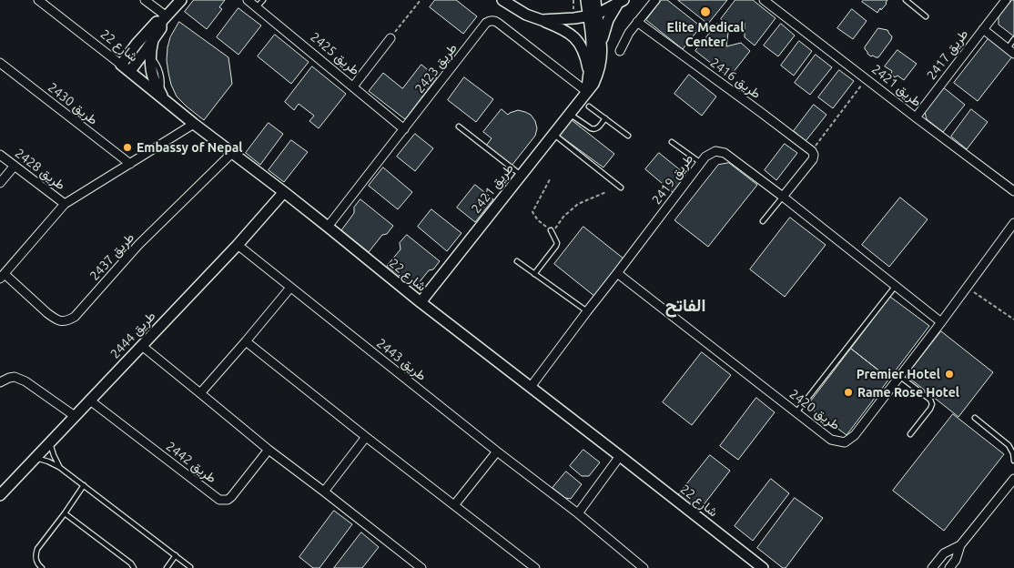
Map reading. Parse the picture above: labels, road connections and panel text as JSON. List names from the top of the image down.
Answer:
{
  "streets": {
    "street": [
      "شارع 22",
      "طريق 2425",
      "طريق 2417",
      "طريق 2423",
      "طريق 2416",
      "طريق 2421",
      "طريق 2430",
      "طريق 2428",
      "طريق 2419",
      "طريق 2437",
      "طريق 2444",
      "طريق 2443",
      "طريق 2420",
      "طريق 2442"
    ]
  },
  "crossings": [
    ["شارع 22", "طريق 2423"],
    ["شارع 22", "طريق 2421"],
    ["شارع 22", "طريق 2419"],
    ["شارع 22", "طريق 2437"],
    ["شارع 22", "طريق 2444"],
    ["طريق 2425", "طريق 2423"],
    ["طريق 2417", "طريق 2421"],
    ["طريق 2423", "طريق 2421"],
    ["طريق 2430", "طريق 2437"],
    ["طريق 2428", "طريق 2437"],
    ["طريق 2419", "طريق 2420"],
    ["طريق 2444", "طريق 2443"],
    ["طريق 2444", "طريق 2442"]
  ],
  "districts": ["الفاتح"],
  "places": [
    "Elite Medical Center",
    "Embassy of Nepal",
    "Premier Hotel",
    "Rame Rose Hotel"
  ]
}
